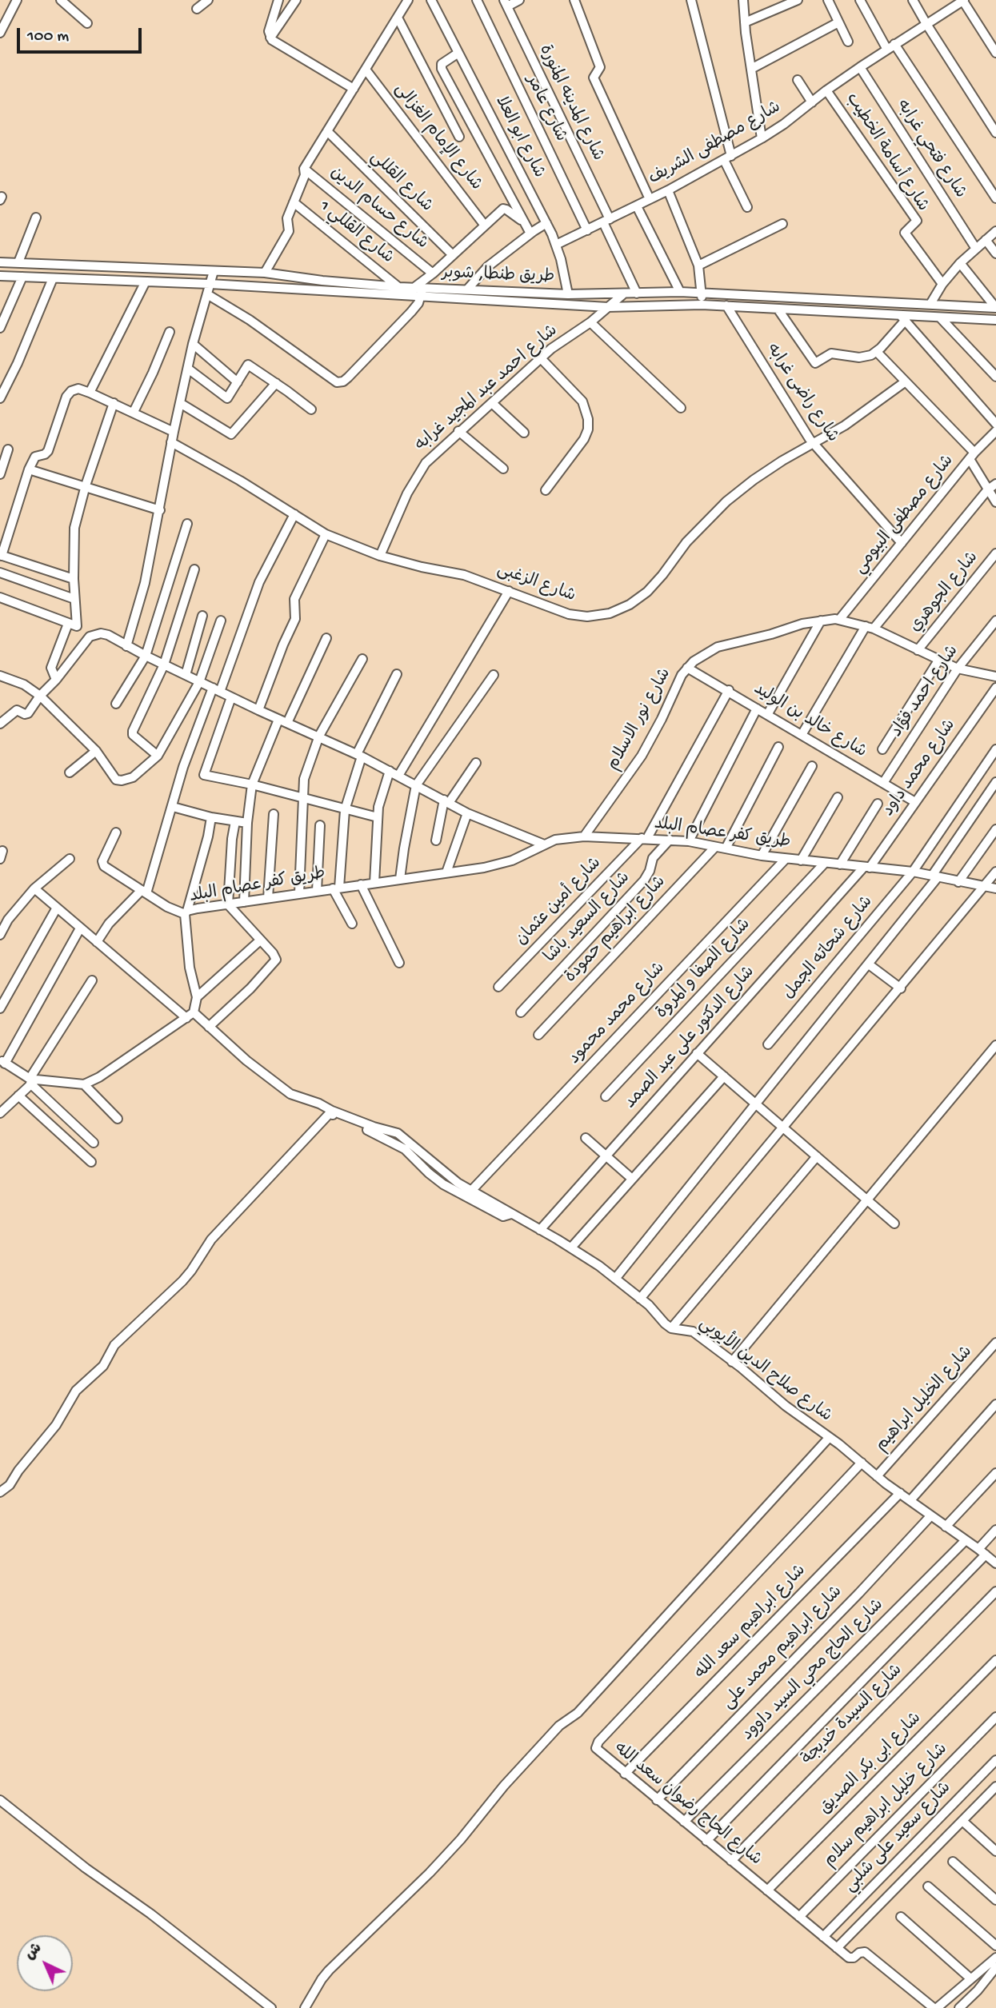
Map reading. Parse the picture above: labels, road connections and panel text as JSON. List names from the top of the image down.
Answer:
{
  "streets": {
    "street": [
      "شارع المدينه المنورة",
      "شارع عامر",
      "شارع الإمام الغزالى",
      "شارع ابو العلا",
      "شارع مصطفى الشريف",
      "شارع فتحي غرابه",
      "شارع أسامة الخطيب",
      "شارع القللي",
      "شارع حسام الدين",
      "شارع القللي 1",
      "طريق طنطا, شوبر",
      "شارع احمد عبد المجيد غرابه",
      "شارع راضى غرابه",
      "شارع مصطفى البيومي",
      "شارع الزغبى",
      "شارع الجوهري",
      "شارع احمد فؤاد",
      "شارع نور الاسلام",
      "شارع خالد بن الوليد",
      "شارع محمد داود",
      "طريق كفر عصام البلد",
      "شارع أمين عثمان",
      "شارع السعيد باشا",
      "شارع ابراهيم حمودة",
      "شارع شحاته الجمل",
      "شارع الصفا و المروة",
      "شارع محمد محمود",
      "شارع الدكتور على عبد الصمد",
      "شارع صلاح الدين الأيوبي",
      "شارع الخليل ابراهيم",
      "شارع ابراهيم سعد الله",
      "شارع ابراهيم محمد على",
      "شارع الحاج محي السيد داوود",
      "شارع السيدة خديجة",
      "شارع ابى بكر الصديق",
      "شارع الحاج رضوان سعد الله",
      "شارع خليل ابراهيم سلام",
      "شارع سعيد على شلبي"
    ]
  },
  "crossings": [
    ["شارع المدينه المنورة", "شارع مصطفى الشريف"],
    ["شارع المدينه المنورة", "طريق طنطا, شوبر"],
    ["شارع عامر", "شارع مصطفى الشريف"],
    ["شارع ابو العلا", "شارع مصطفى الشريف"],
    ["شارع ابو العلا", "طريق طنطا, شوبر"],
    ["شارع مصطفى الشريف", "شارع فتحي غرابه"],
    ["شارع مصطفى الشريف", "شارع أسامة الخطيب"],
    ["شارع القللي 1", "طريق طنطا, شوبر"],
    ["طريق طنطا, شوبر", "شارع احمد عبد المجيد غرابه"],
    ["طريق طنطا, شوبر", "شارع راضى غرابه"],
    ["شارع احمد عبد المجيد غرابه", "شارع الزغبى"],
    ["شارع راضى غرابه", "شارع مصطفى البيومي"],
    ["شارع راضى غرابه", "شارع الزغبى"],
    ["شارع مصطفى البيومي", "شارع نور الاسلام"],
    ["شارع الجوهري", "شارع نور الاسلام"],
    ["شارع احمد فؤاد", "شارع نور الاسلام"],
    ["شارع احمد فؤاد", "شارع خالد بن الوليد"],
    ["شارع نور الاسلام", "شارع خالد بن الوليد"],
    ["شارع نور الاسلام", "طريق كفر عصام البلد"],
    ["شارع خالد بن الوليد", "شارع محمد داود"],
    ["شارع خالد بن الوليد", "شارع أمين عثمان"],
    ["شارع محمد داود", "طريق كفر عصام البلد"],
    ["شارع محمد داود", "شارع الدكتور على عبد الصمد"],
    ["طريق كفر عصام البلد", "شارع أمين عثمان"],
    ["طريق كفر عصام البلد", "شارع السعيد باشا"],
    ["طريق كفر عصام البلد", "شارع ابراهيم حمودة"],
    ["طريق كفر عصام البلد", "شارع شحاته الجمل"],
    ["طريق كفر عصام البلد", "شارع الصفا و المروة"],
    ["طريق كفر عصام البلد", "شارع محمد محمود"],
    ["طريق كفر عصام البلد", "شارع الدكتور على عبد الصمد"],
    ["شارع محمد محمود", "شارع صلاح الدين الأيوبي"],
    ["شارع الدكتور على عبد الصمد", "شارع صلاح الدين الأيوبي"],
    ["شارع صلاح الدين الأيوبي", "شارع الخليل ابراهيم"],
    ["شارع صلاح الدين الأيوبي", "شارع ابراهيم سعد الله"],
    ["شارع صلاح الدين الأيوبي", "شارع ابراهيم محمد على"],
    ["شارع صلاح الدين الأيوبي", "شارع الحاج محي السيد داوود"],
    ["شارع صلاح الدين الأيوبي", "شارع الحاج رضوان سعد الله"],
    ["شارع ابراهيم سعد الله", "شارع الحاج رضوان سعد الله"],
    ["شارع ابراهيم محمد على", "شارع الحاج رضوان سعد الله"],
    ["شارع الحاج محي السيد داوود", "شارع الحاج رضوان سعد الله"],
    ["شارع السيدة خديجة", "شارع الحاج رضوان سعد الله"],
    ["شارع ابى بكر الصديق", "شارع الحاج رضوان سعد الله"],
    ["شارع الحاج رضوان سعد الله", "شارع خليل ابراهيم سلام"],
    ["شارع الحاج رضوان سعد الله", "شارع سعيد على شلبي"]
  ],
  "scale_bar": "100 m",
  "north": "top left"
}
